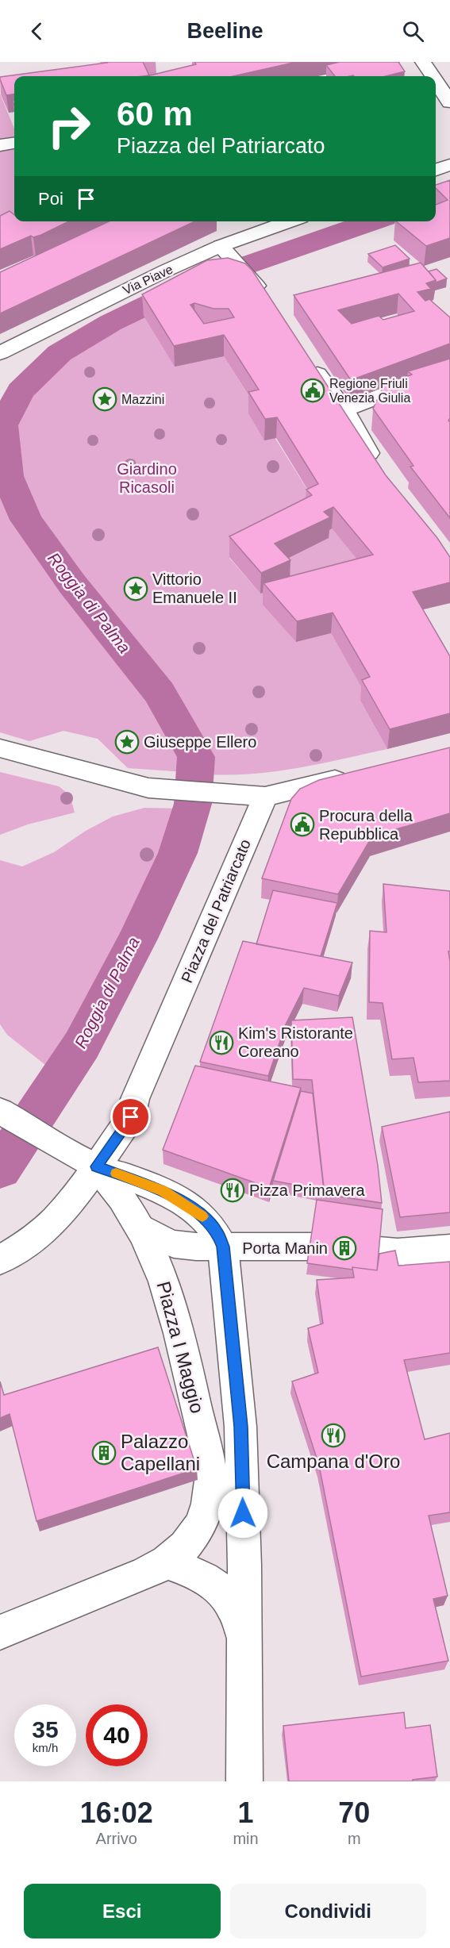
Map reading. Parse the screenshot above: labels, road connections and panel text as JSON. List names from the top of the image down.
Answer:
{
  "streets": {
    "street": ["Via Piave", "Piazza del Patriarcato", "Piazza I Maggio"]
  },
  "crossings": [
    ["Piazza del Patriarcato", "Piazza I Maggio"]
  ],
  "water": ["Roggia di Palma"],
  "parks": ["Giardino Ricasoli"],
  "places": {
    "public building": ["Regione Friuli Venezia Giulia", "Procura della Repubblica"],
    "place": ["Mazzini", "Vittorio Emanuele II", "Giuseppe Ellero"],
    "restaurant": ["Kim's Ristorante Coreano", "Pizza Primavera", "Campana d'Oro"],
    "building": ["Porta Manin", "Palazzo Capellani"]
  },
  "page": {
    "header": "Beeline",
    "turn": ["60 m", "Piazza del Patriarcato"],
    "then": "Poi",
    "speed": "35 km/h",
    "limit": "40",
    "eta": [
      "16:02",
      "Arrivo",
      "1",
      "min",
      "70",
      "m"
    ],
    "buttons": ["Esci", "Condividi"]
  }
}
